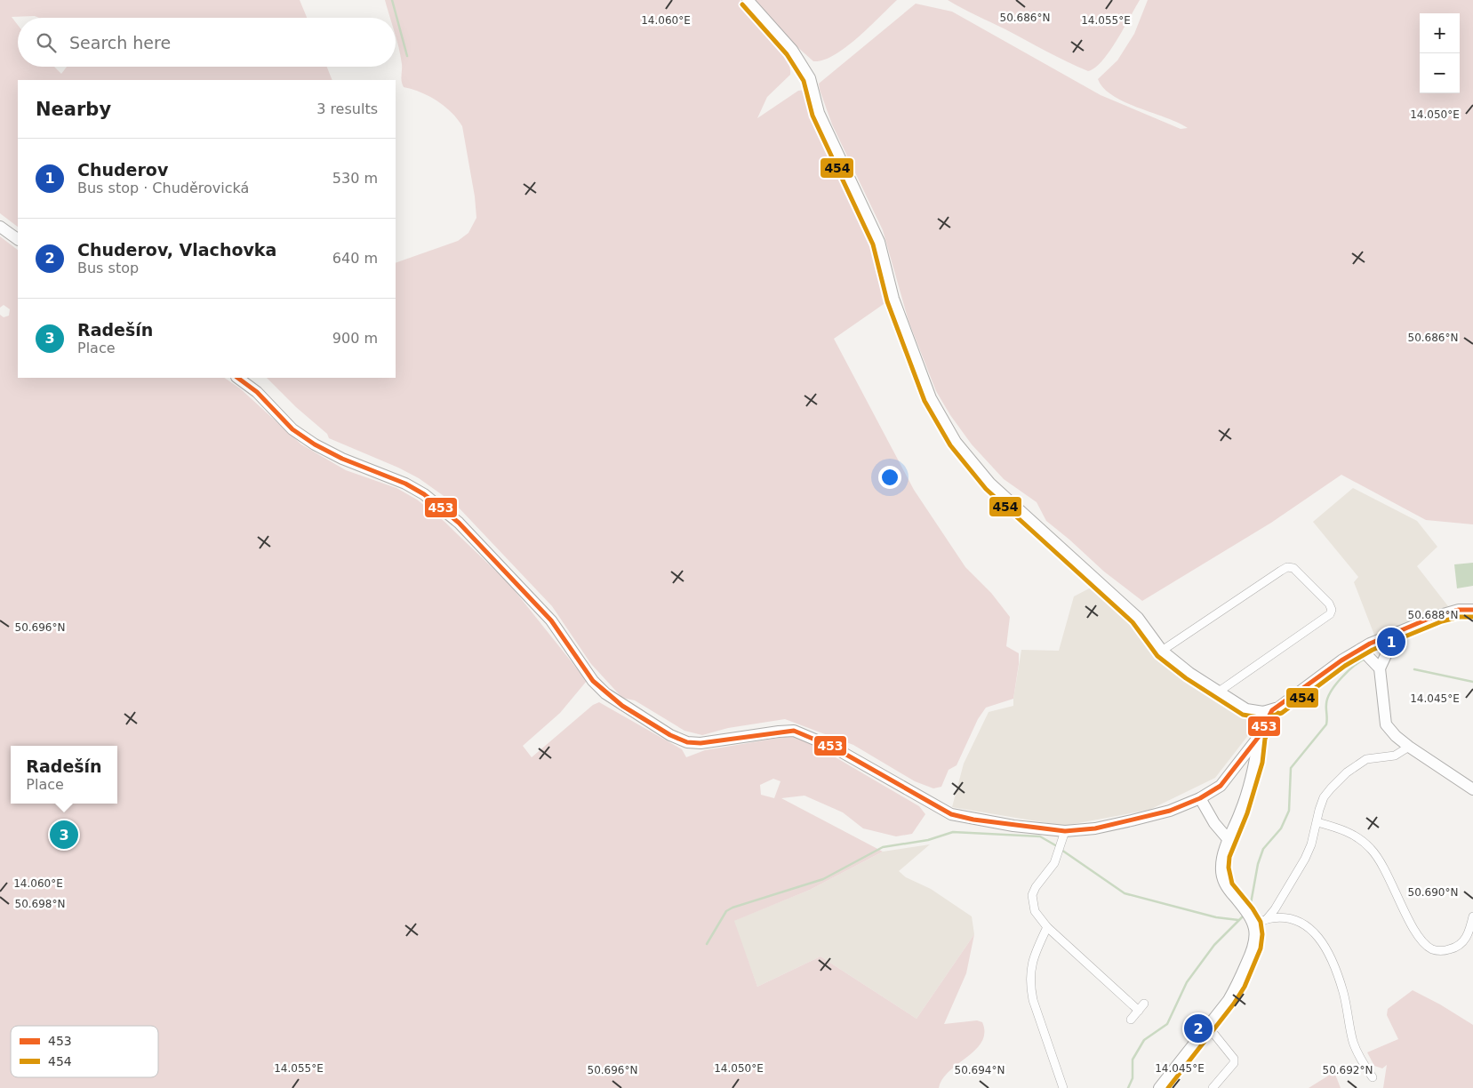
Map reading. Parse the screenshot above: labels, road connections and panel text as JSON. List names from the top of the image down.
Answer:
{
  "lines": ["transit line 454", "transit line 453"],
  "legend": ["453", "454"],
  "page": {
    "map_buttons": ["+", "−"],
    "search": "Search here",
    "heading": ["Nearby", "3 results"],
    "list": [
      {
        "mark": "1",
        "name": "Chuderov",
        "note": "Bus stop · Chuděrovická",
        "value": "530 m"
      },
      {
        "mark": "2",
        "name": "Chuderov, Vlachovka",
        "note": "Bus stop",
        "value": "640 m"
      },
      {
        "mark": "3",
        "name": "Radešín",
        "note": "Place",
        "value": "900 m"
      }
    ],
    "pins": ["1", "3", "2"],
    "popup": ["Radešín", "Place"]
  },
  "coordinates": [
    "50.686°N",
    "14.060°E",
    "14.055°E",
    "14.050°E",
    "50.688°N",
    "50.696°N",
    "14.045°E",
    "50.690°N",
    "50.698°N",
    "50.694°N",
    "50.692°N"
  ]
}
